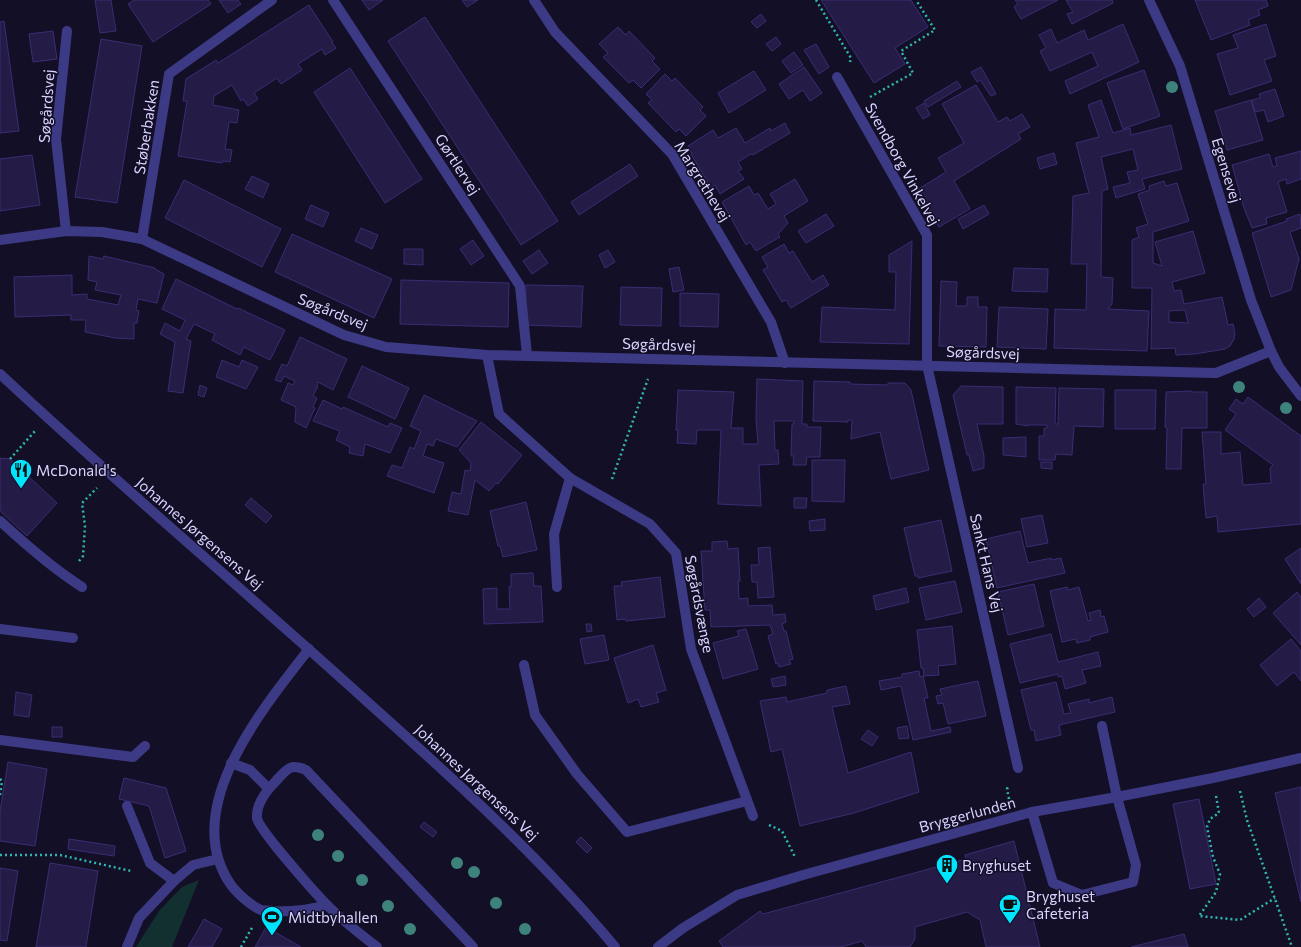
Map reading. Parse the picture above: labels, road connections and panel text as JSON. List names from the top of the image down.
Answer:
{
  "streets": {
    "street": [
      "Søgårdsvej",
      "Støberbakken",
      "Gørtlervej",
      "Svendborg Vinkelvej",
      "Egensevej",
      "Margrethevej",
      "Johannes Jørgensens Vej",
      "Sankt Hans Vej",
      "Søgårdsvænge",
      "Bryggerlunden"
    ]
  },
  "crossings": [
    ["Søgårdsvej", "Støberbakken"],
    ["Søgårdsvej", "Gørtlervej"],
    ["Søgårdsvej", "Svendborg Vinkelvej"],
    ["Søgårdsvej", "Egensevej"],
    ["Søgårdsvej", "Margrethevej"],
    ["Søgårdsvej", "Sankt Hans Vej"],
    ["Søgårdsvej", "Søgårdsvænge"],
    ["Svendborg Vinkelvej", "Sankt Hans Vej"]
  ],
  "places": {
    "restaurant": ["McDonald's"],
    "building": ["Bryghuset"],
    "cafe": ["Bryghuset Cafeteria"],
    "sports": ["Midtbyhallen"]
  }
}
